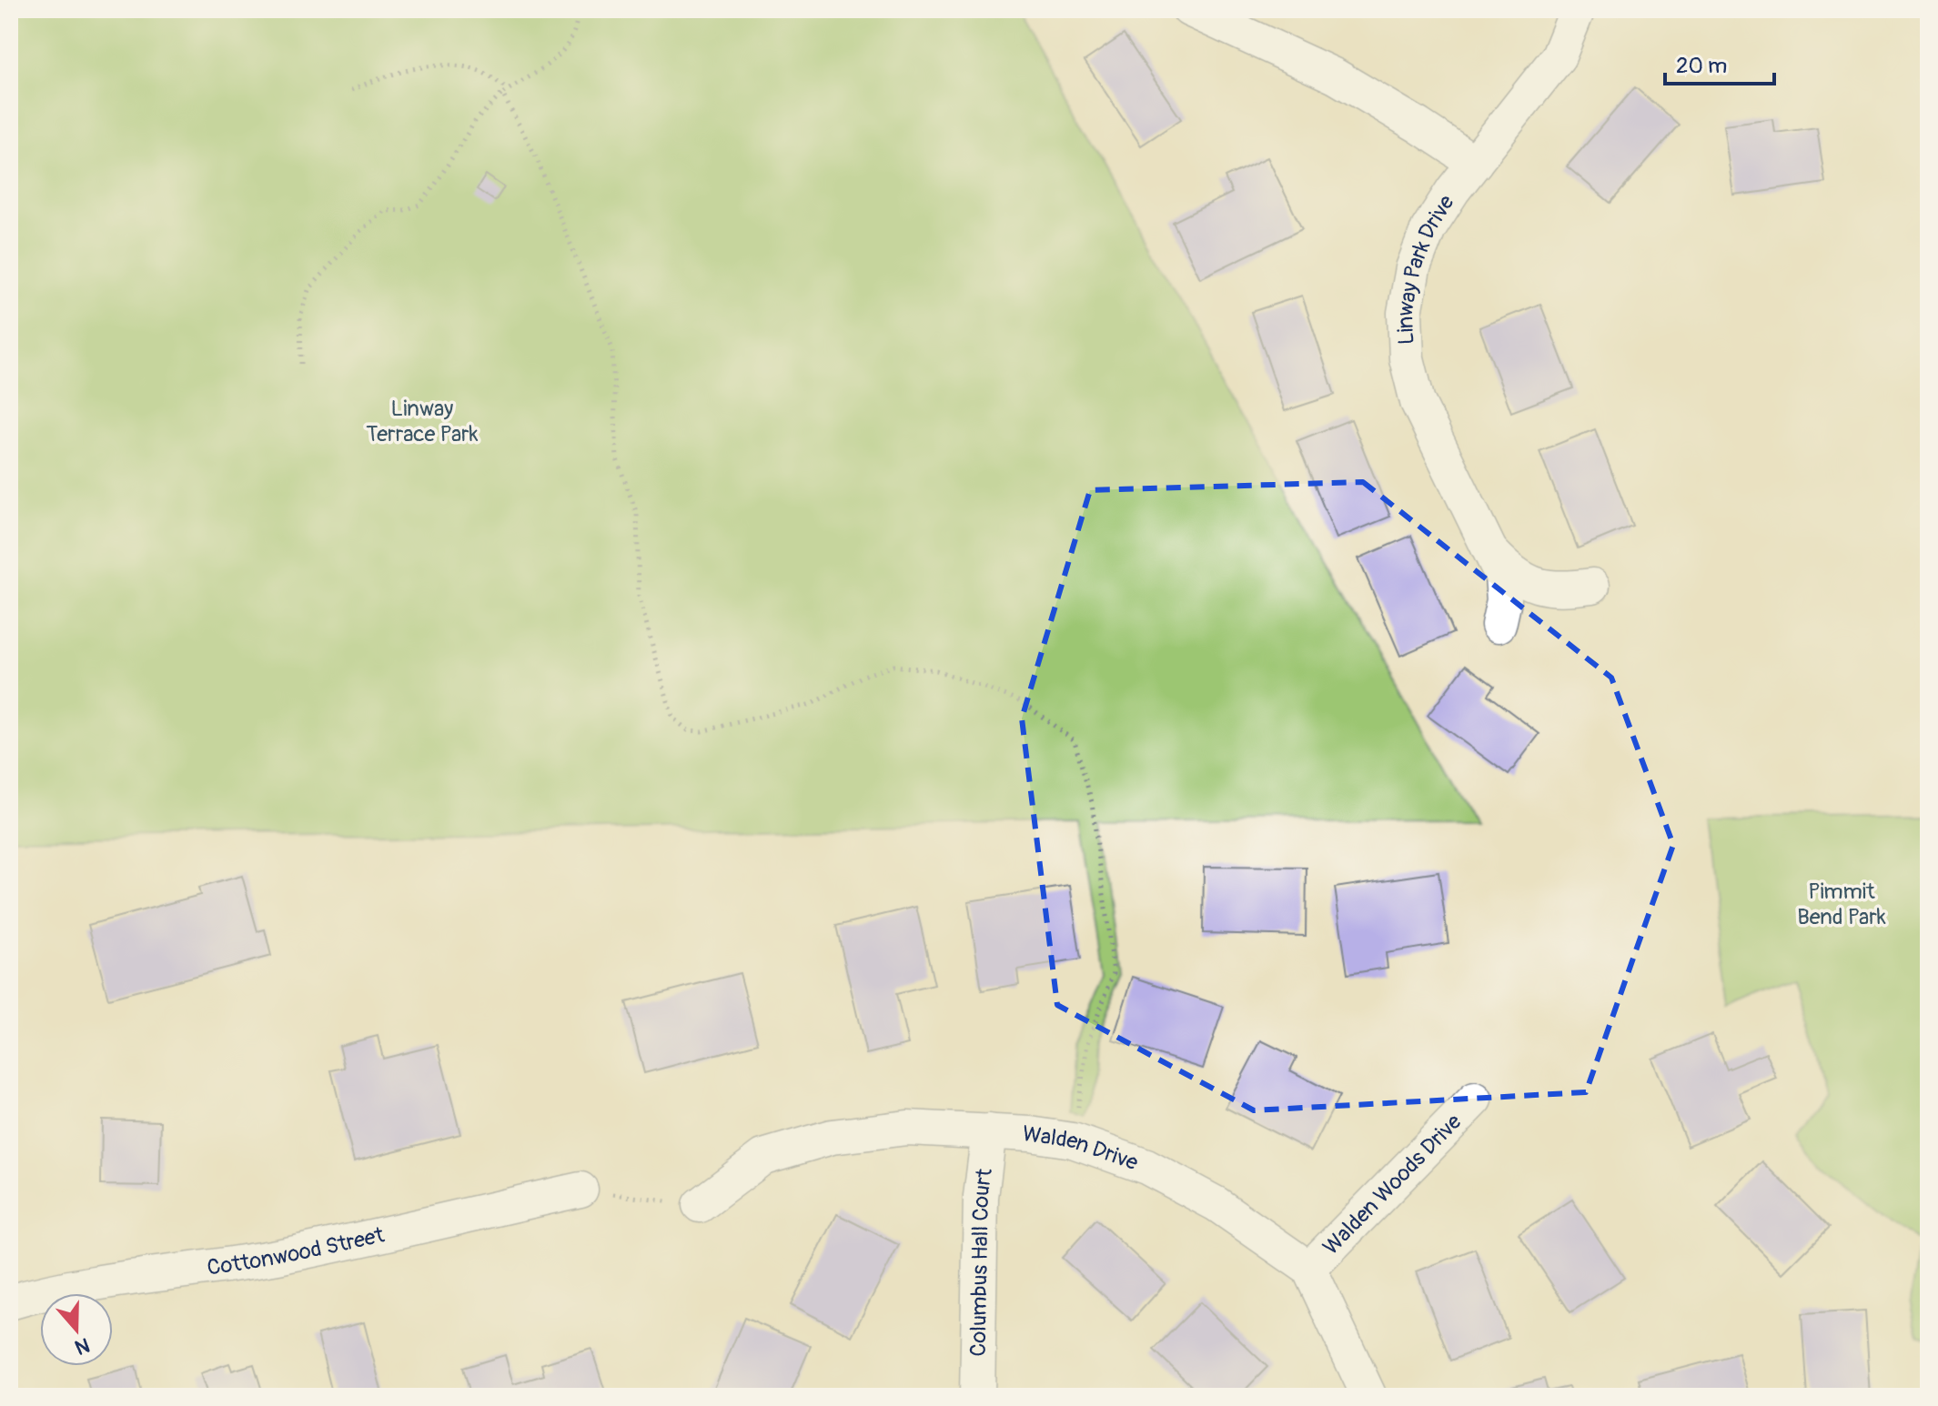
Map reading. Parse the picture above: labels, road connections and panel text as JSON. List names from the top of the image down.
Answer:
{
  "streets": {
    "street": [
      "Linway Park Drive",
      "Walden Drive",
      "Walden Woods Drive",
      "Cottonwood Street",
      "Columbus Hall Court"
    ]
  },
  "crossings": [
    ["Walden Drive", "Walden Woods Drive"],
    ["Walden Drive", "Columbus Hall Court"]
  ],
  "parks": ["Linway Terrace Park", "Pimmit Bend Park"],
  "scale_bar": "20 m",
  "north": "bottom"
}
